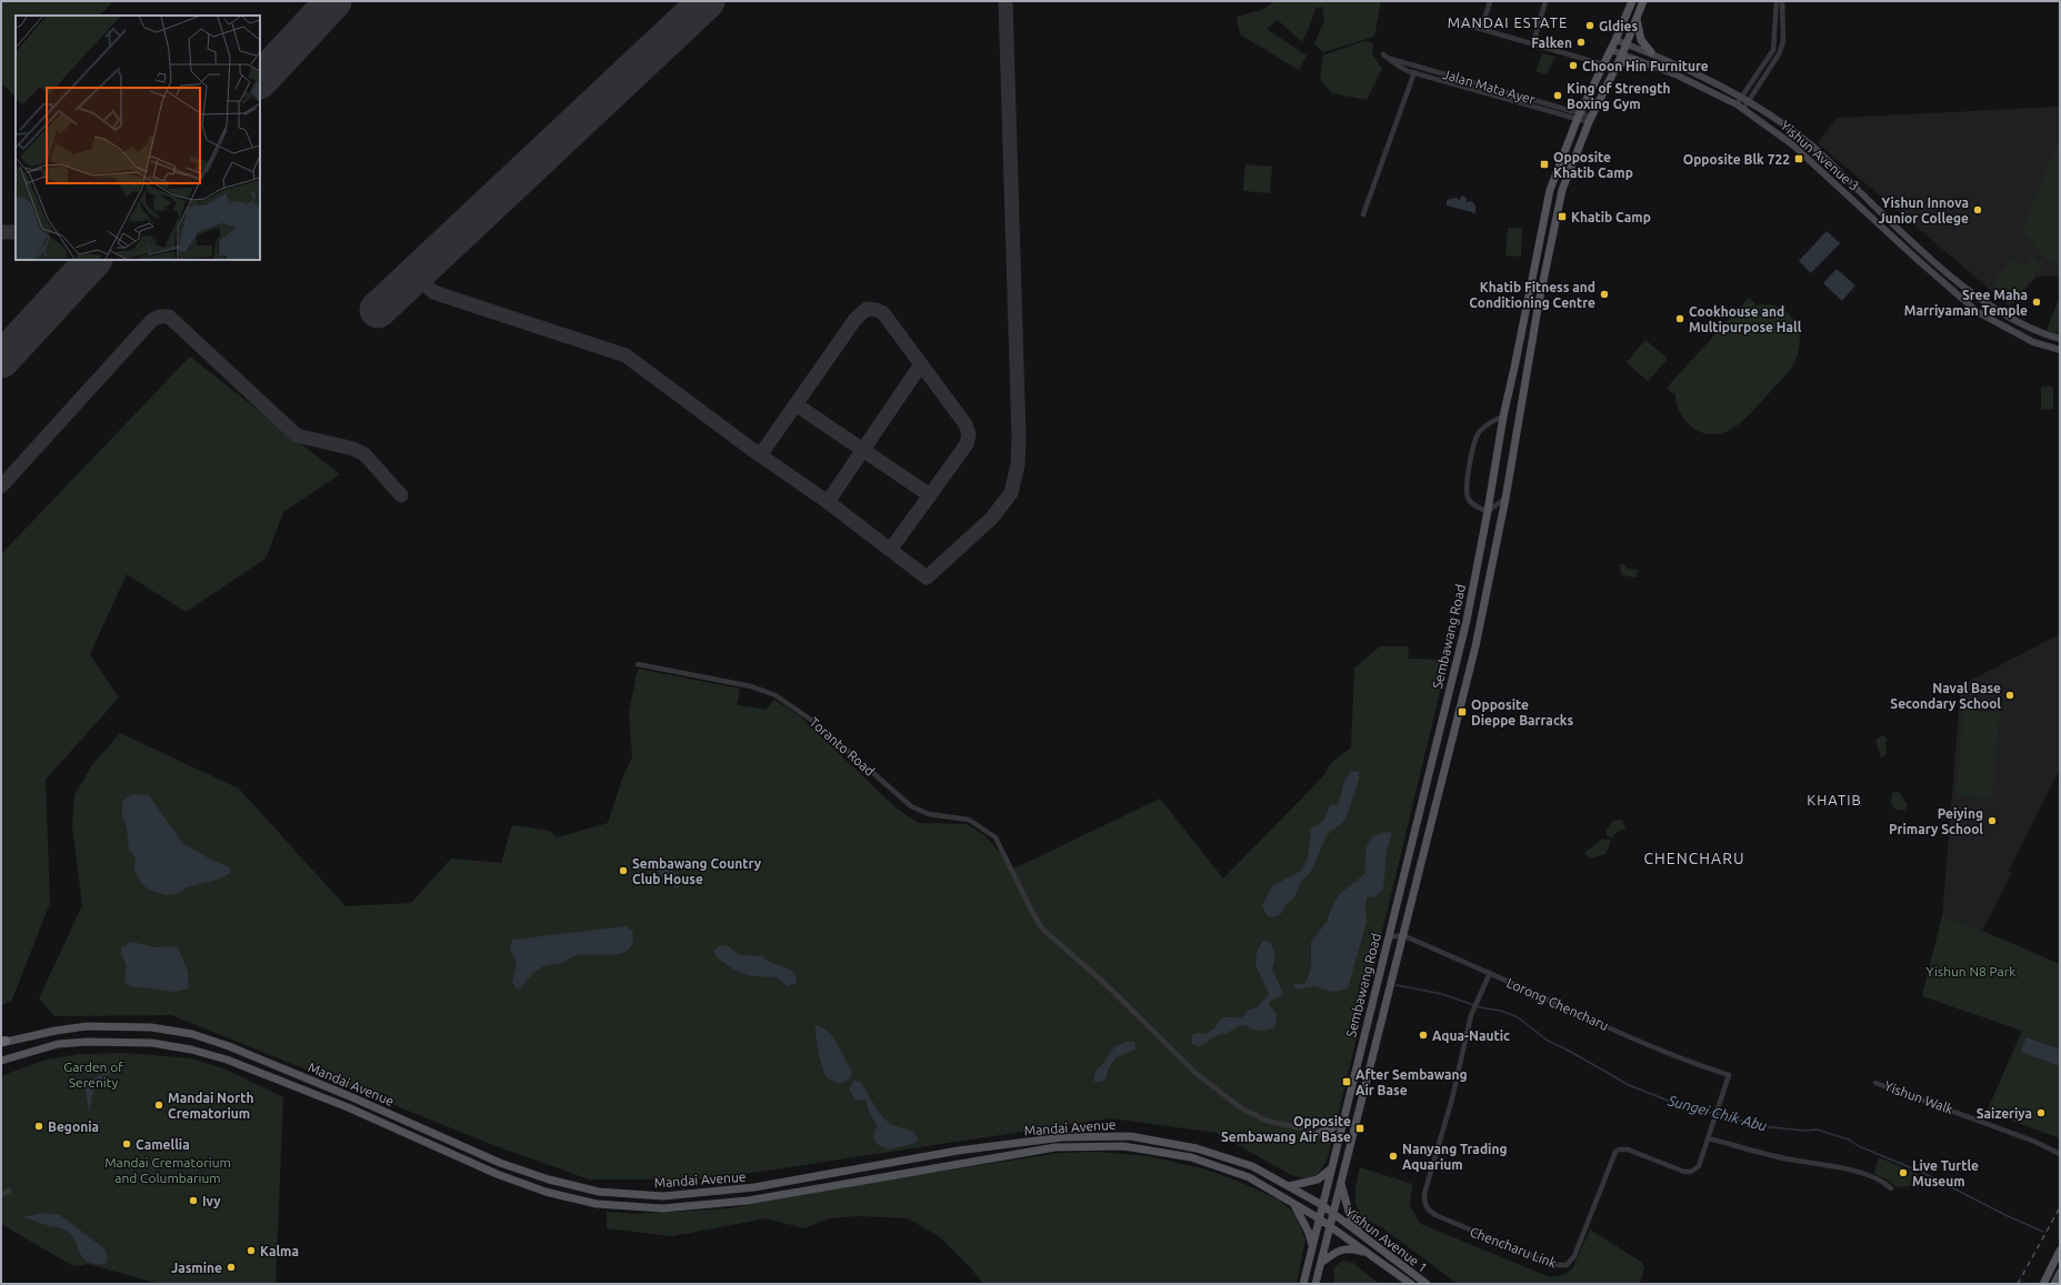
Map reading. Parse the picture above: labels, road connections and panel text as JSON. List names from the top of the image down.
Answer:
{
  "streets": {
    "main road": [
      "Yishun Avenue 3",
      "Sembawang Road",
      "Mandai Avenue",
      "Yishun Avenue 1"
    ],
    "street": [
      "Jalan Mata Ayer",
      "Toranto Road",
      "Lorong Chencharu",
      "Yishun Walk",
      "Chencharu Link"
    ]
  },
  "crossings": [
    ["Jalan Mata Ayer", "Sembawang Road"],
    ["Yishun Avenue 3", "Sembawang Road"],
    ["Sembawang Road", "Toranto Road"],
    ["Sembawang Road", "Lorong Chencharu"],
    ["Sembawang Road", "Mandai Avenue"],
    ["Sembawang Road", "Yishun Avenue 1"],
    ["Lorong Chencharu", "Chencharu Link"],
    ["Mandai Avenue", "Yishun Avenue 1"]
  ],
  "districts": ["MANDAI ESTATE", "KHATIB", "CHENCHARU"],
  "water": ["Sungei Chik Abu"],
  "parks": ["Yishun N8 Park", "Garden of Serenity", "Mandai Crematorium and Columbarium"],
  "places": {
    "other": [
      "Gldies",
      "Falken",
      "Choon Hin Furniture",
      "King of Strength Boxing Gym",
      "Yishun Innova Junior College",
      "Khatib Fitness and Conditioning Centre",
      "Sree Maha Marriyaman Temple",
      "Cookhouse and Multipurpose Hall",
      "Naval Base Secondary School",
      "Peiying Primary School",
      "Sembawang Country Club House",
      "Aqua-Nautic",
      "Mandai North Crematorium",
      "Saizeriya",
      "Begonia",
      "Camellia",
      "Nanyang Trading Aquarium",
      "Live Turtle Museum",
      "Ivy",
      "Kalma",
      "Jasmine"
    ],
    "transit": [
      "Opposite Blk 722",
      "Opposite Khatib Camp",
      "Khatib Camp",
      "Opposite Dieppe Barracks",
      "After Sembawang Air Base",
      "Opposite Sembawang Air Base"
    ]
  }
}
